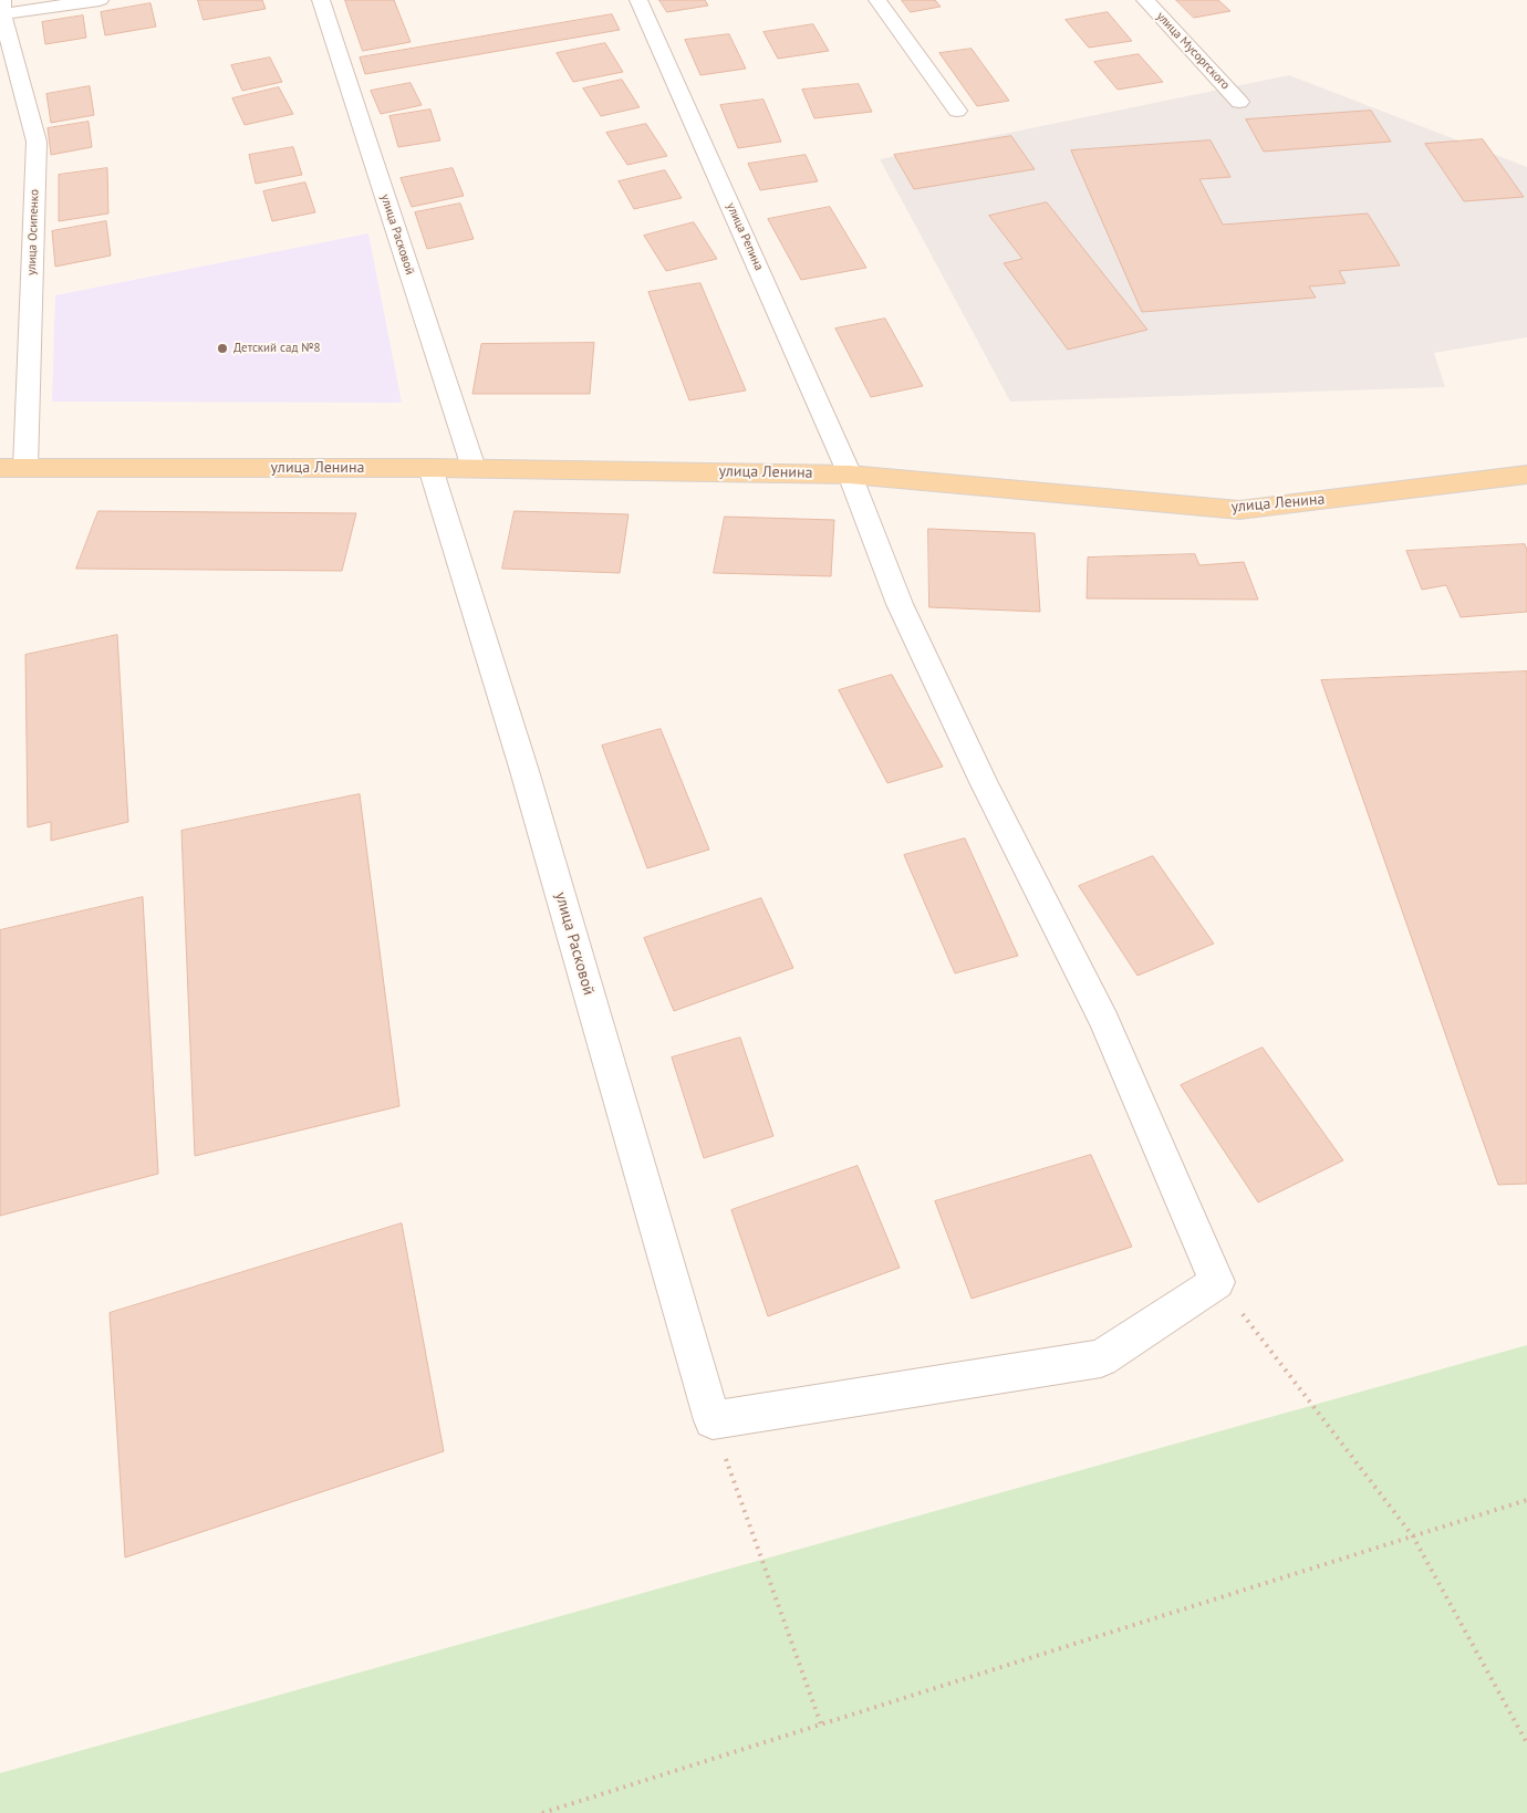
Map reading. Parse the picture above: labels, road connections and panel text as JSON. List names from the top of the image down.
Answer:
{
  "streets": {
    "main road": ["улица Ленина"],
    "street": [
      "улица Мусоргского",
      "улица Осипенко",
      "улица Расковой",
      "улица Репина"
    ]
  },
  "crossings": [
    ["улица Осипенко", "улица Ленина"],
    ["улица Расковой", "улица Ленина"],
    ["улица Репина", "улица Ленина"]
  ],
  "places": ["Детский сад №8"]
}
